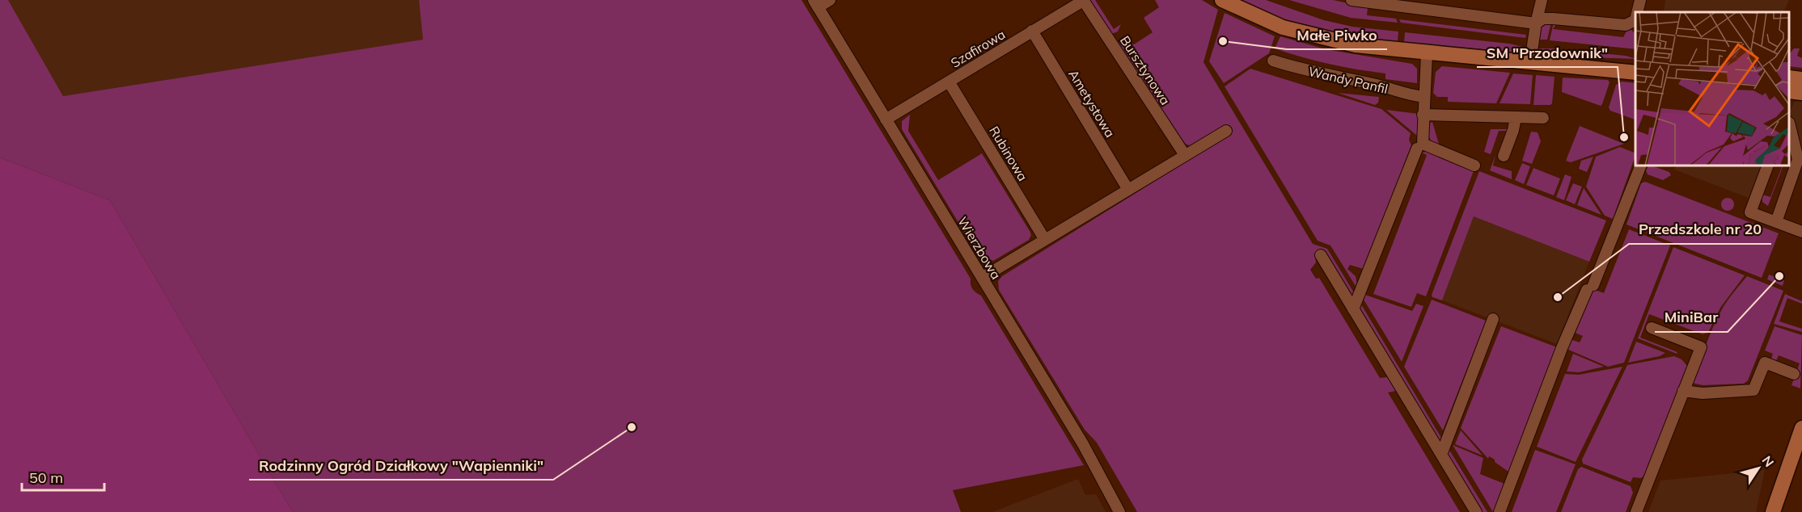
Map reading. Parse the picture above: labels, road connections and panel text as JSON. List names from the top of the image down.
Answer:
{
  "streets": {
    "street": [
      "Szafirowa",
      "Bursztynowa",
      "Wandy Panfil",
      "Ametystowa",
      "Rubinowa",
      "Wierzbowa"
    ]
  },
  "crossings": [
    ["Szafirowa", "Bursztynowa"],
    ["Szafirowa", "Ametystowa"],
    ["Szafirowa", "Rubinowa"],
    ["Szafirowa", "Wierzbowa"]
  ],
  "places": [
    "Małe Piwko",
    "SM \"Przodownik\"",
    "MiniBar",
    "Przedszkole nr 20",
    "Rodzinny Ogród Działkowy \"Wapienniki\""
  ],
  "scale_bar": "50 m",
  "north": "top right"
}
